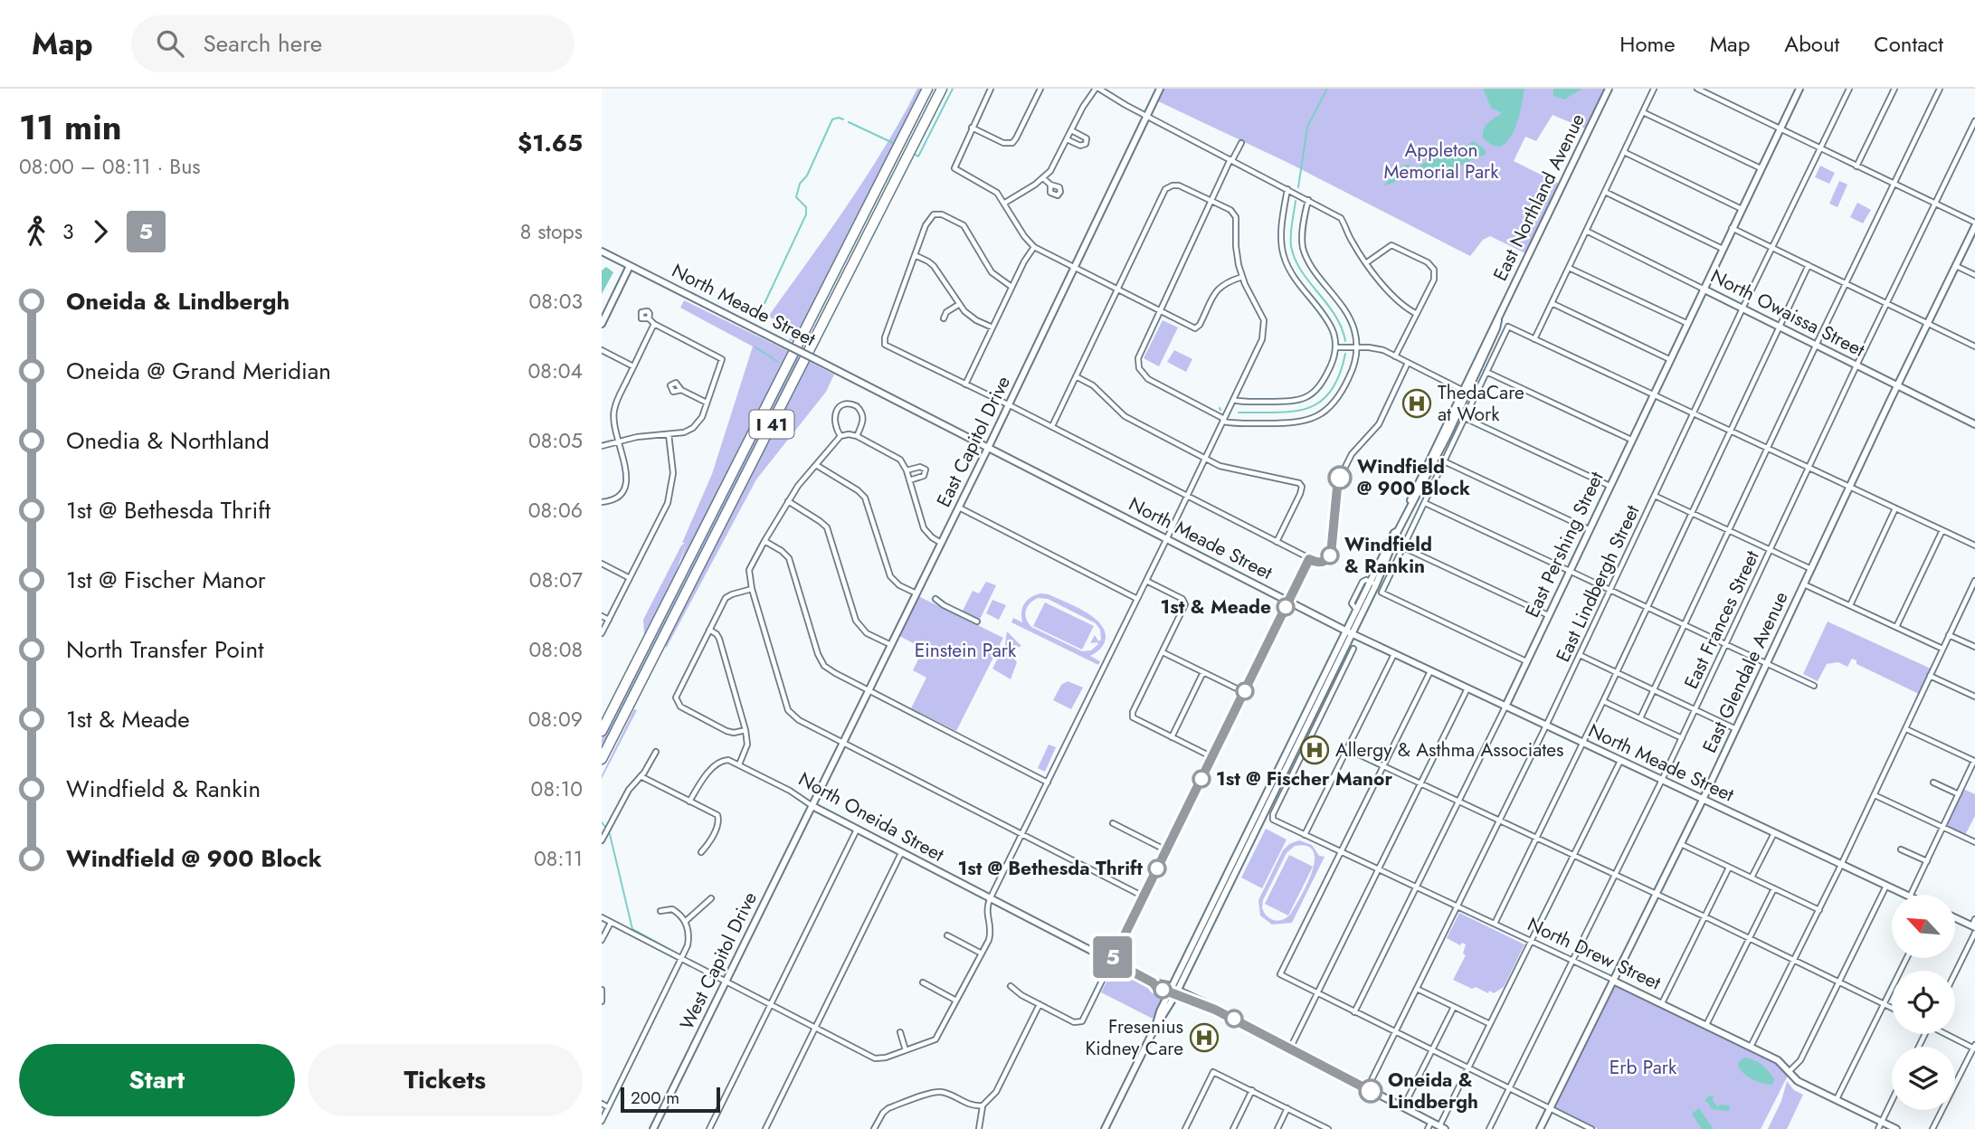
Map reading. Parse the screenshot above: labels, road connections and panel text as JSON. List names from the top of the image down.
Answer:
{
  "streets": {
    "highway": ["I 41"],
    "street": [
      "East Northland Avenue",
      "North Meade Street",
      "North Owaissa Street",
      "East Capitol Drive",
      "East Pershing Street",
      "East Lindbergh Street",
      "East Frances Street",
      "East Glendale Avenue",
      "North Oneida Street",
      "North Drew Street",
      "West Capitol Drive"
    ]
  },
  "crossings": [
    ["East Northland Avenue", "North Meade Street"],
    ["East Northland Avenue", "North Oneida Street"],
    ["North Meade Street", "East Capitol Drive"],
    ["North Meade Street", "East Pershing Street"],
    ["North Meade Street", "East Lindbergh Street"],
    ["North Meade Street", "East Frances Street"],
    ["North Meade Street", "East Glendale Avenue"],
    ["North Owaissa Street", "East Pershing Street"],
    ["North Owaissa Street", "East Lindbergh Street"],
    ["North Owaissa Street", "East Frances Street"],
    ["North Owaissa Street", "East Glendale Avenue"],
    ["East Capitol Drive", "North Oneida Street"],
    ["East Capitol Drive", "West Capitol Drive"],
    ["East Pershing Street", "North Drew Street"],
    ["East Lindbergh Street", "North Oneida Street"],
    ["East Lindbergh Street", "North Drew Street"],
    ["East Frances Street", "North Drew Street"],
    ["East Glendale Avenue", "North Drew Street"],
    ["North Oneida Street", "West Capitol Drive"]
  ],
  "parks": ["Appleton Memorial Park", "Einstein Park", "Erb Park"],
  "places": {
    "hospital": ["ThedaCare at Work", "Allergy & Asthma Associates", "Fresenius Kidney Care"],
    "other": [
      "Windfield @ 900 Block",
      "Windfield & Rankin",
      "1st & Meade",
      "1st @ Fischer Manor",
      "1st @ Bethesda Thrift",
      "Oneida & Lindbergh"
    ]
  },
  "lines": ["bus line 5"],
  "scale_bar": "200 m",
  "north": "top left",
  "page": {
    "header": "Map",
    "search": "Search here",
    "nav": [
      "Home",
      "Map",
      "About",
      "Contact"
    ],
    "heading": ["11 min", "08:00 – 08:11 · Bus", "$1.65"],
    "on_map": "5",
    "legs": ["3", "5", "8 stops"],
    "list": [
      {
        "name": "Oneida & Lindbergh",
        "value": "08:03"
      },
      {
        "name": "Oneida @ Grand Meridian",
        "value": "08:04"
      },
      {
        "name": "Onedia & Northland",
        "value": "08:05"
      },
      {
        "name": "1st @ Bethesda Thrift",
        "value": "08:06"
      },
      {
        "name": "1st @ Fischer Manor",
        "value": "08:07"
      },
      {
        "name": "North Transfer Point",
        "value": "08:08"
      },
      {
        "name": "1st & Meade",
        "value": "08:09"
      },
      {
        "name": "Windfield & Rankin",
        "value": "08:10"
      },
      {
        "name": "Windfield @ 900 Block",
        "value": "08:11"
      }
    ],
    "buttons": ["Start", "Tickets"],
    "scale": "200 m"
  }
}
